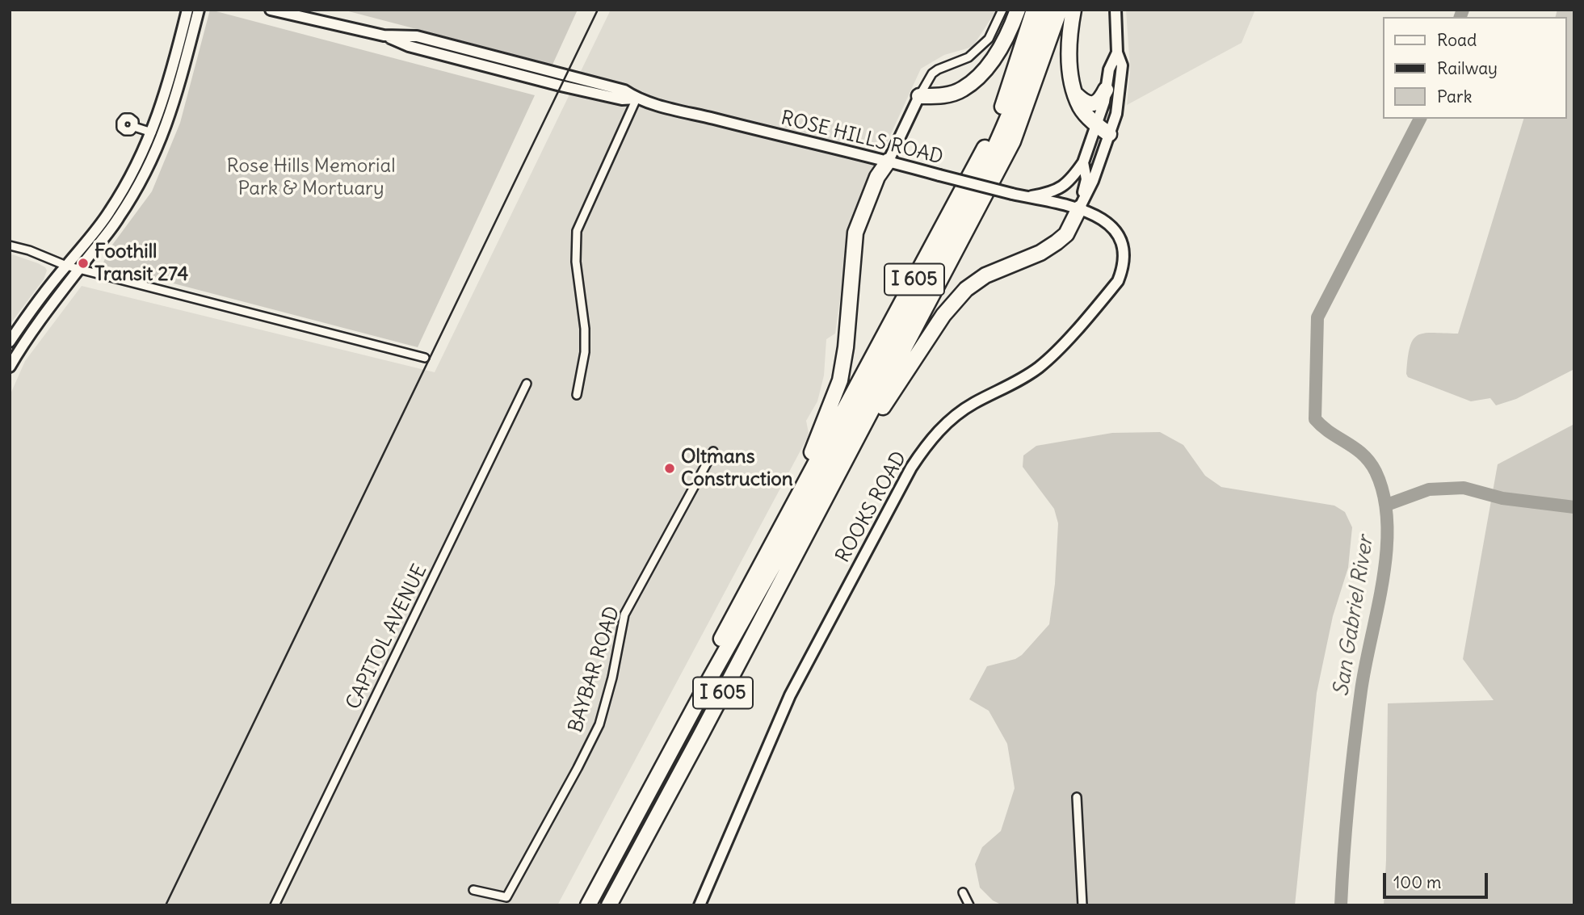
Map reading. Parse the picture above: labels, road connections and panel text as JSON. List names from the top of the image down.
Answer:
{
  "streets": {
    "highway": ["I 605"],
    "main road": ["ROSE HILLS ROAD", "ROOKS ROAD"],
    "street": ["CAPITOL AVENUE", "BAYBAR ROAD"]
  },
  "crossings": [
    ["ROSE HILLS ROAD", "ROOKS ROAD"]
  ],
  "water": ["San Gabriel River"],
  "parks": ["Rose Hills Memorial Park & Mortuary"],
  "places": ["Foothill Transit 274", "Oltmans Construction"],
  "legend": ["Road", "Railway", "Park"],
  "scale_bar": "100 m"
}
